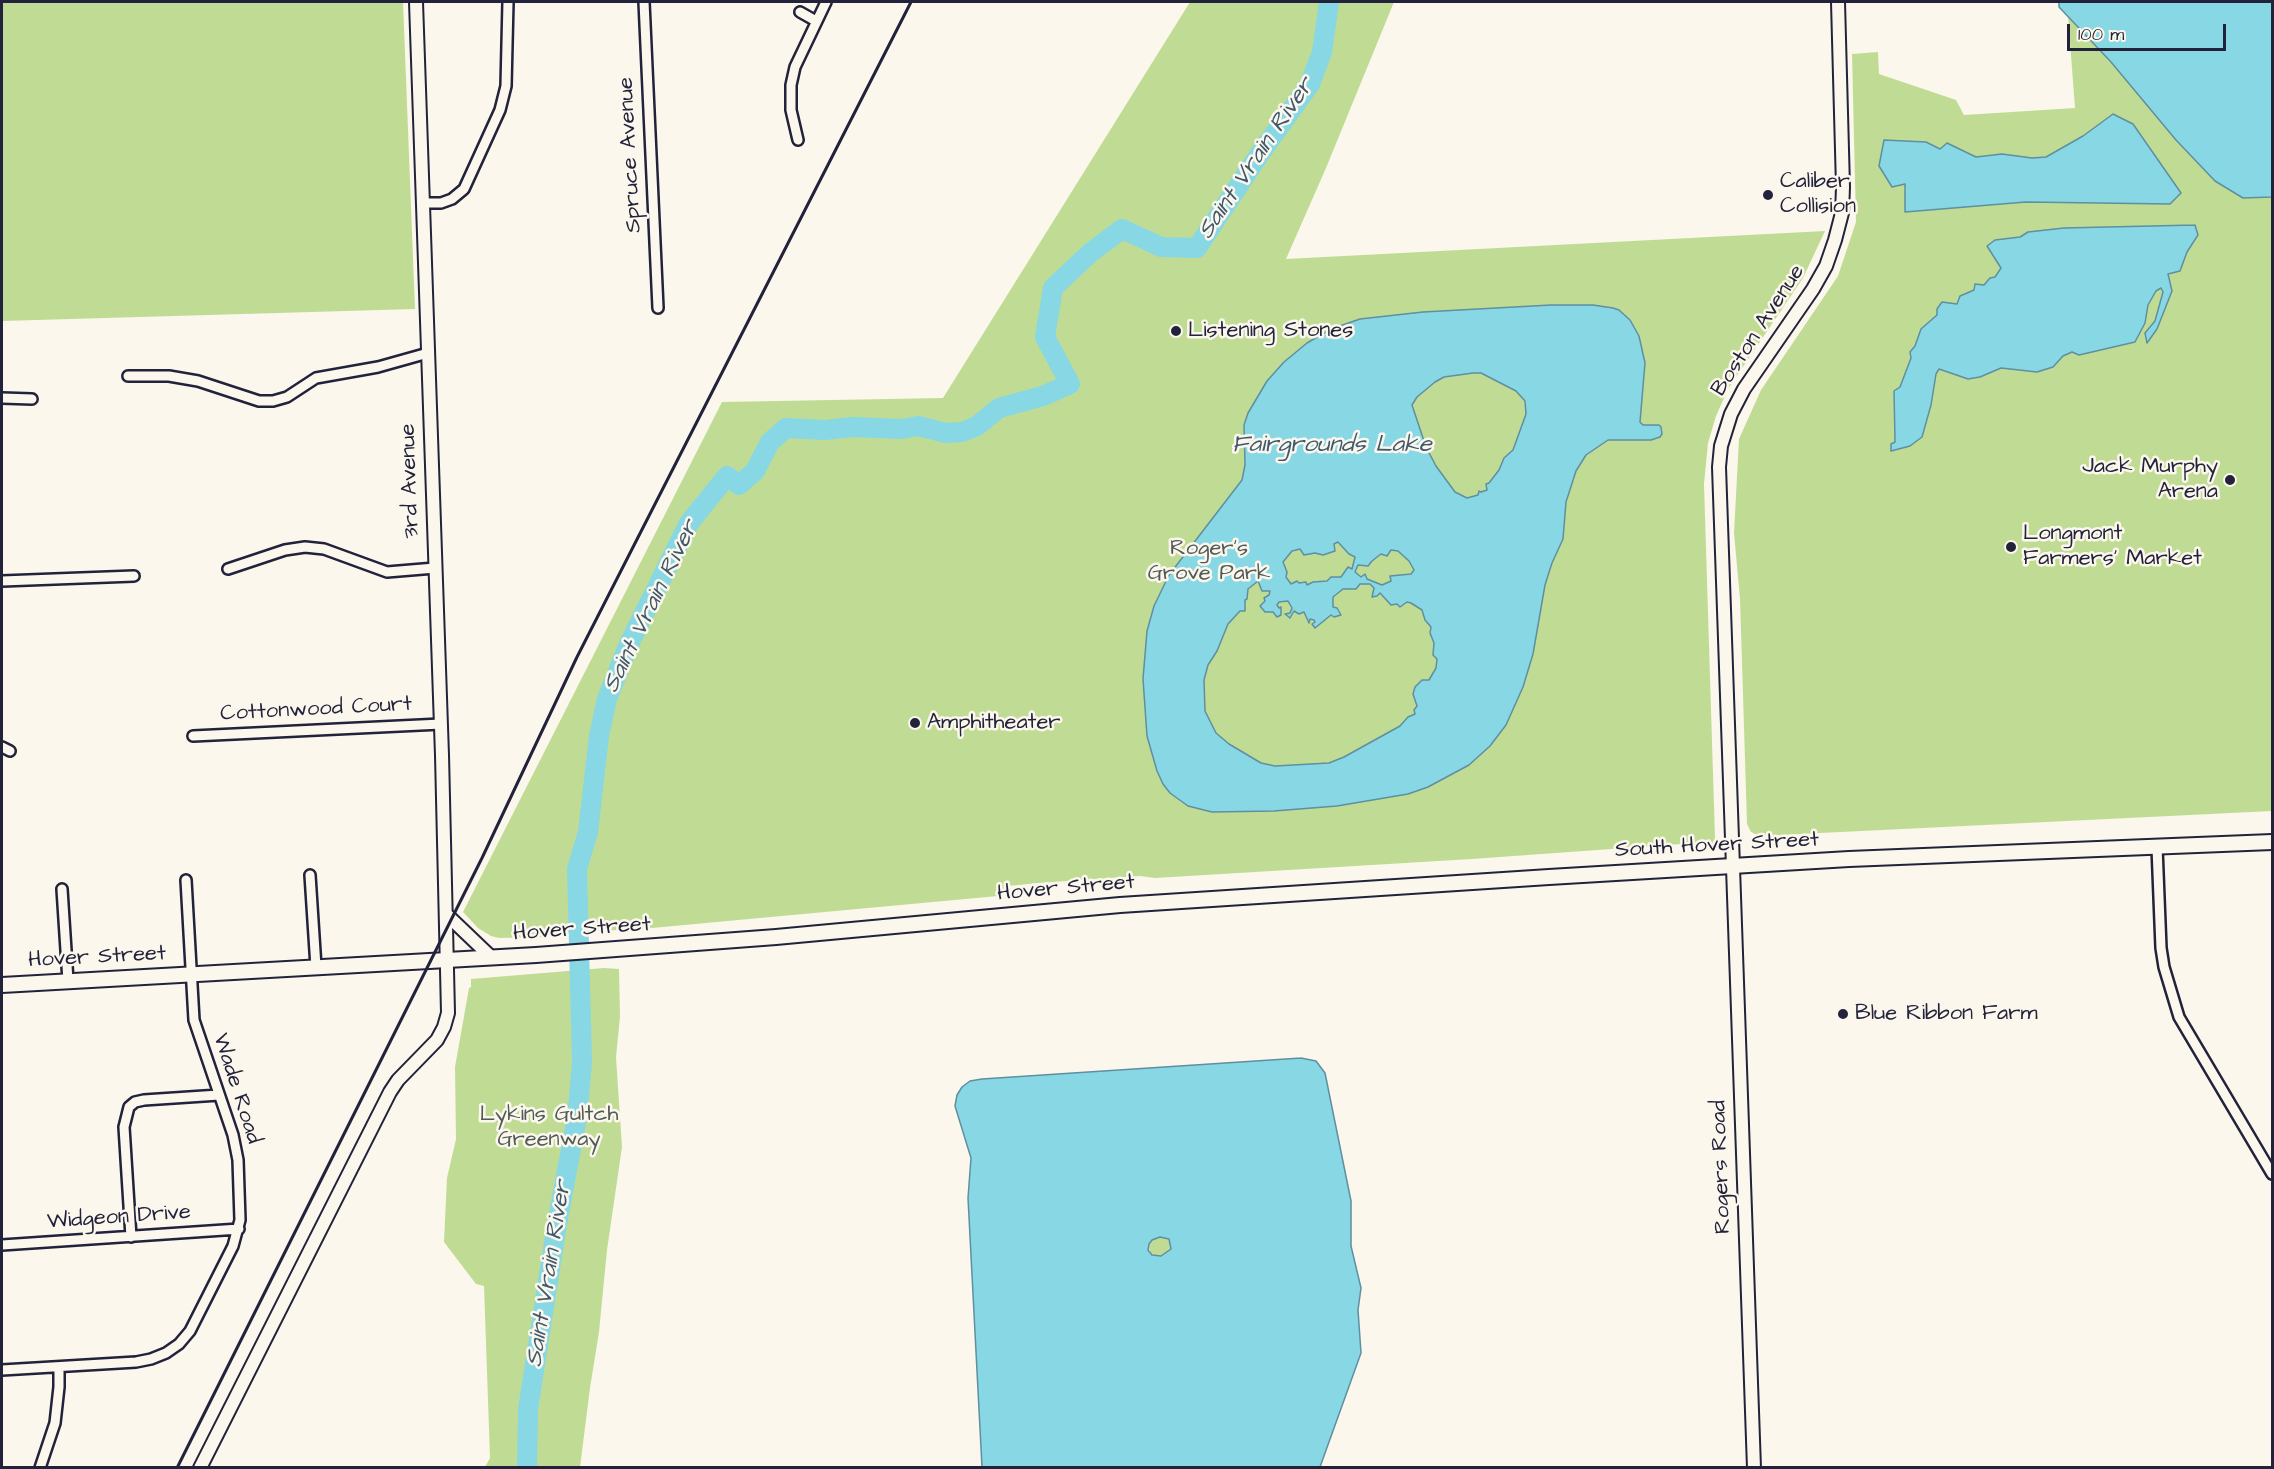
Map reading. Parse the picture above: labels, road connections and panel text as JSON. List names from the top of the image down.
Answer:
{
  "streets": {
    "main road": ["South Hover Street", "Hover Street"],
    "street": [
      "Spruce Avenue",
      "Boston Avenue",
      "3rd Avenue",
      "Cottonwood Court",
      "Wade Road",
      "Rogers Road",
      "Widgeon Drive"
    ]
  },
  "crossings": [
    ["Boston Avenue", "South Hover Street"],
    ["Boston Avenue", "Rogers Road"],
    ["3rd Avenue", "Cottonwood Court"],
    ["3rd Avenue", "Hover Street"],
    ["South Hover Street", "Hover Street"],
    ["South Hover Street", "Rogers Road"],
    ["Hover Street", "Wade Road"],
    ["Wade Road", "Widgeon Drive"]
  ],
  "water": ["Saint Vrain River", "Fairgrounds Lake"],
  "parks": ["Roger's Grove Park", "Lykins Gultch Greenway"],
  "places": [
    "Caliber Collision",
    "Listening Stones",
    "Jack Murphy Arena",
    "Longmont Farmers' Market",
    "Amphitheater",
    "Blue Ribbon Farm"
  ],
  "scale_bar": "100 m"
}
